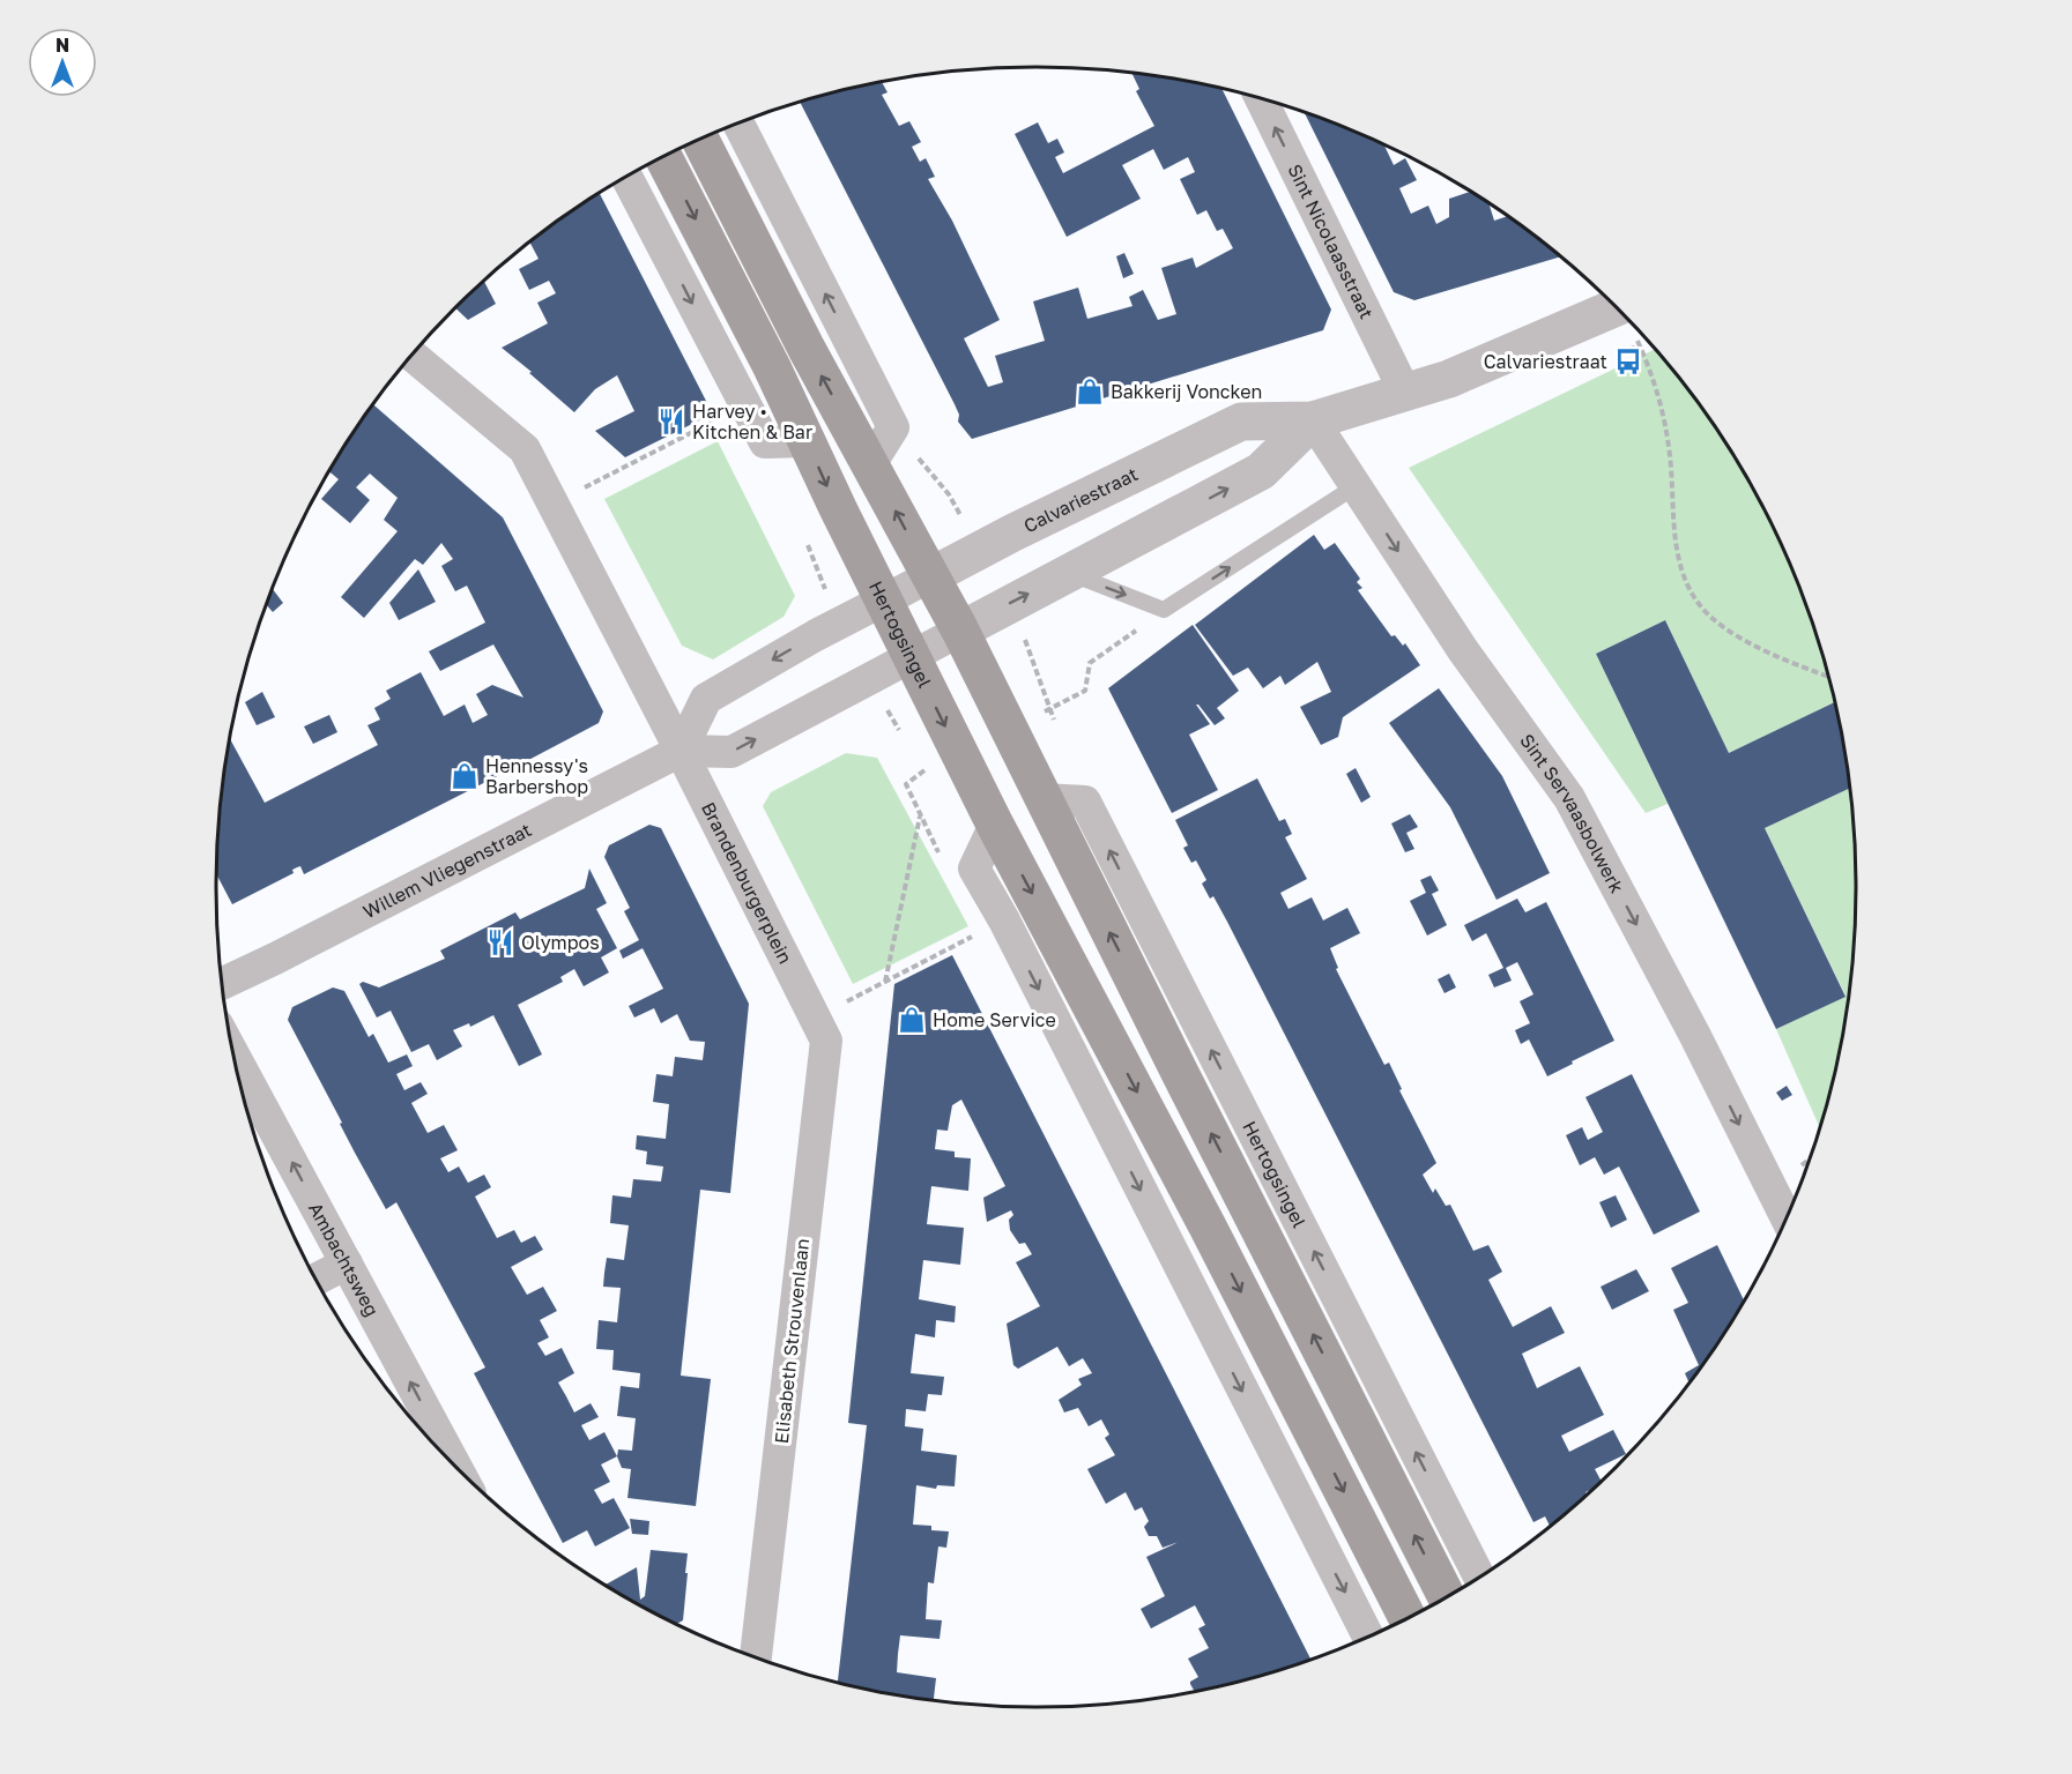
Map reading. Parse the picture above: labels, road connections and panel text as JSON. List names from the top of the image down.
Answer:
{
  "streets": {
    "main road": ["Hertogsingel"],
    "street": [
      "Sint Nicolaasstraat",
      "Calvariestraat",
      "Sint Servaasbolwerk",
      "Willem Vliegenstraat",
      "Brandenburgerplein",
      "Ambachtsweg",
      "Elisabeth Strouvenlaan"
    ]
  },
  "crossings": [
    ["Sint Nicolaasstraat", "Calvariestraat"],
    ["Calvariestraat", "Hertogsingel"],
    ["Calvariestraat", "Sint Servaasbolwerk"],
    ["Willem Vliegenstraat", "Brandenburgerplein"],
    ["Brandenburgerplein", "Elisabeth Strouvenlaan"]
  ],
  "one_way": ["Sint Nicolaasstraat", "Sint Servaasbolwerk", "Ambachtsweg"],
  "places": {
    "bus stop": ["Calvariestraat"],
    "shop": ["Bakkerij Voncken", "Hennessy's Barbershop", "Home Service"],
    "restaurant": ["Harvey • Kitchen & Bar", "Olympos"]
  },
  "north": "top"
}
